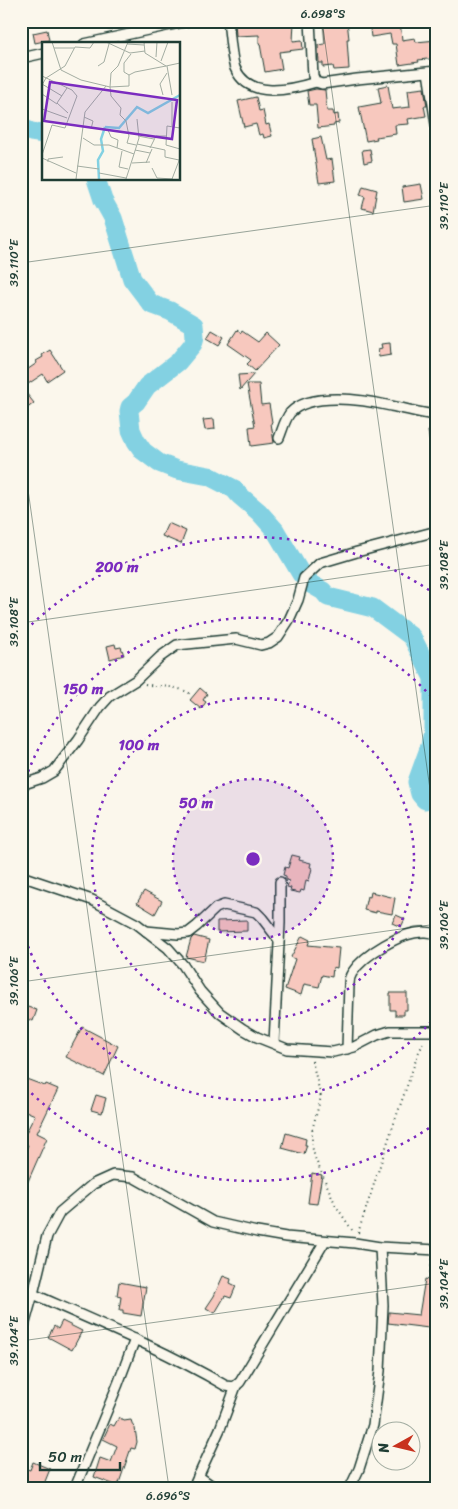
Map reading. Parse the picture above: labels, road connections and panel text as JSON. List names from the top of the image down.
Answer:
{
  "scale_bar": "50 m",
  "north": "left",
  "coordinates": [
    "6.698°S",
    "39.110°E",
    "39.108°E",
    "39.106°E",
    "39.104°E",
    "6.696°S"
  ],
  "rings": [
    "200 m",
    "150 m",
    "100 m",
    "50 m"
  ]
}
